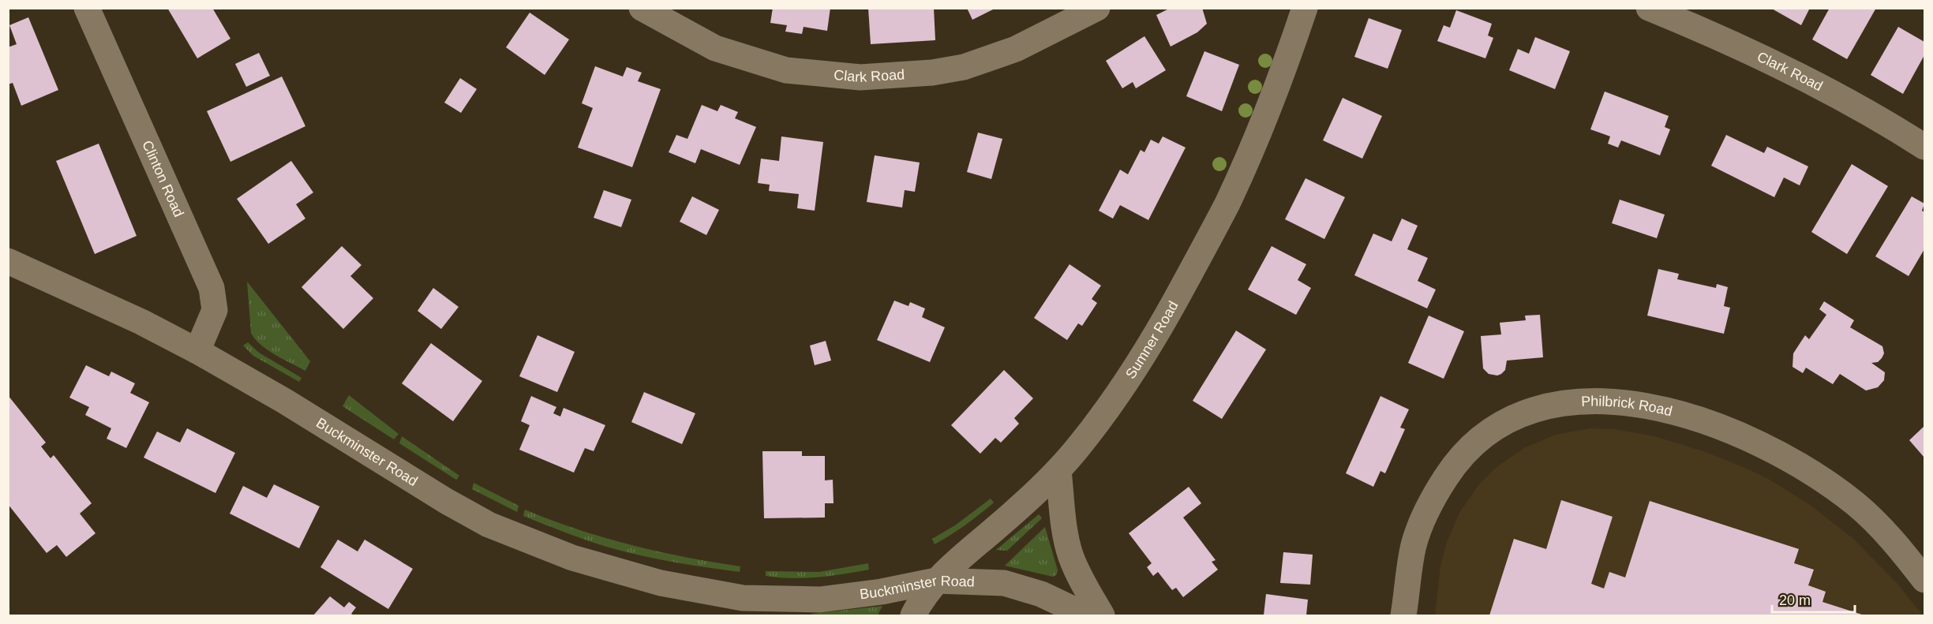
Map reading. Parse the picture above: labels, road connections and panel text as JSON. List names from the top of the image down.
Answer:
{
  "streets": {
    "street": [
      "Clark Road",
      "Clinton Road",
      "Sumner Road",
      "Philbrick Road",
      "Buckminster Road"
    ]
  },
  "crossings": [
    ["Clinton Road", "Buckminster Road"],
    ["Sumner Road", "Buckminster Road"]
  ],
  "scale_bar": "20 m"
}
